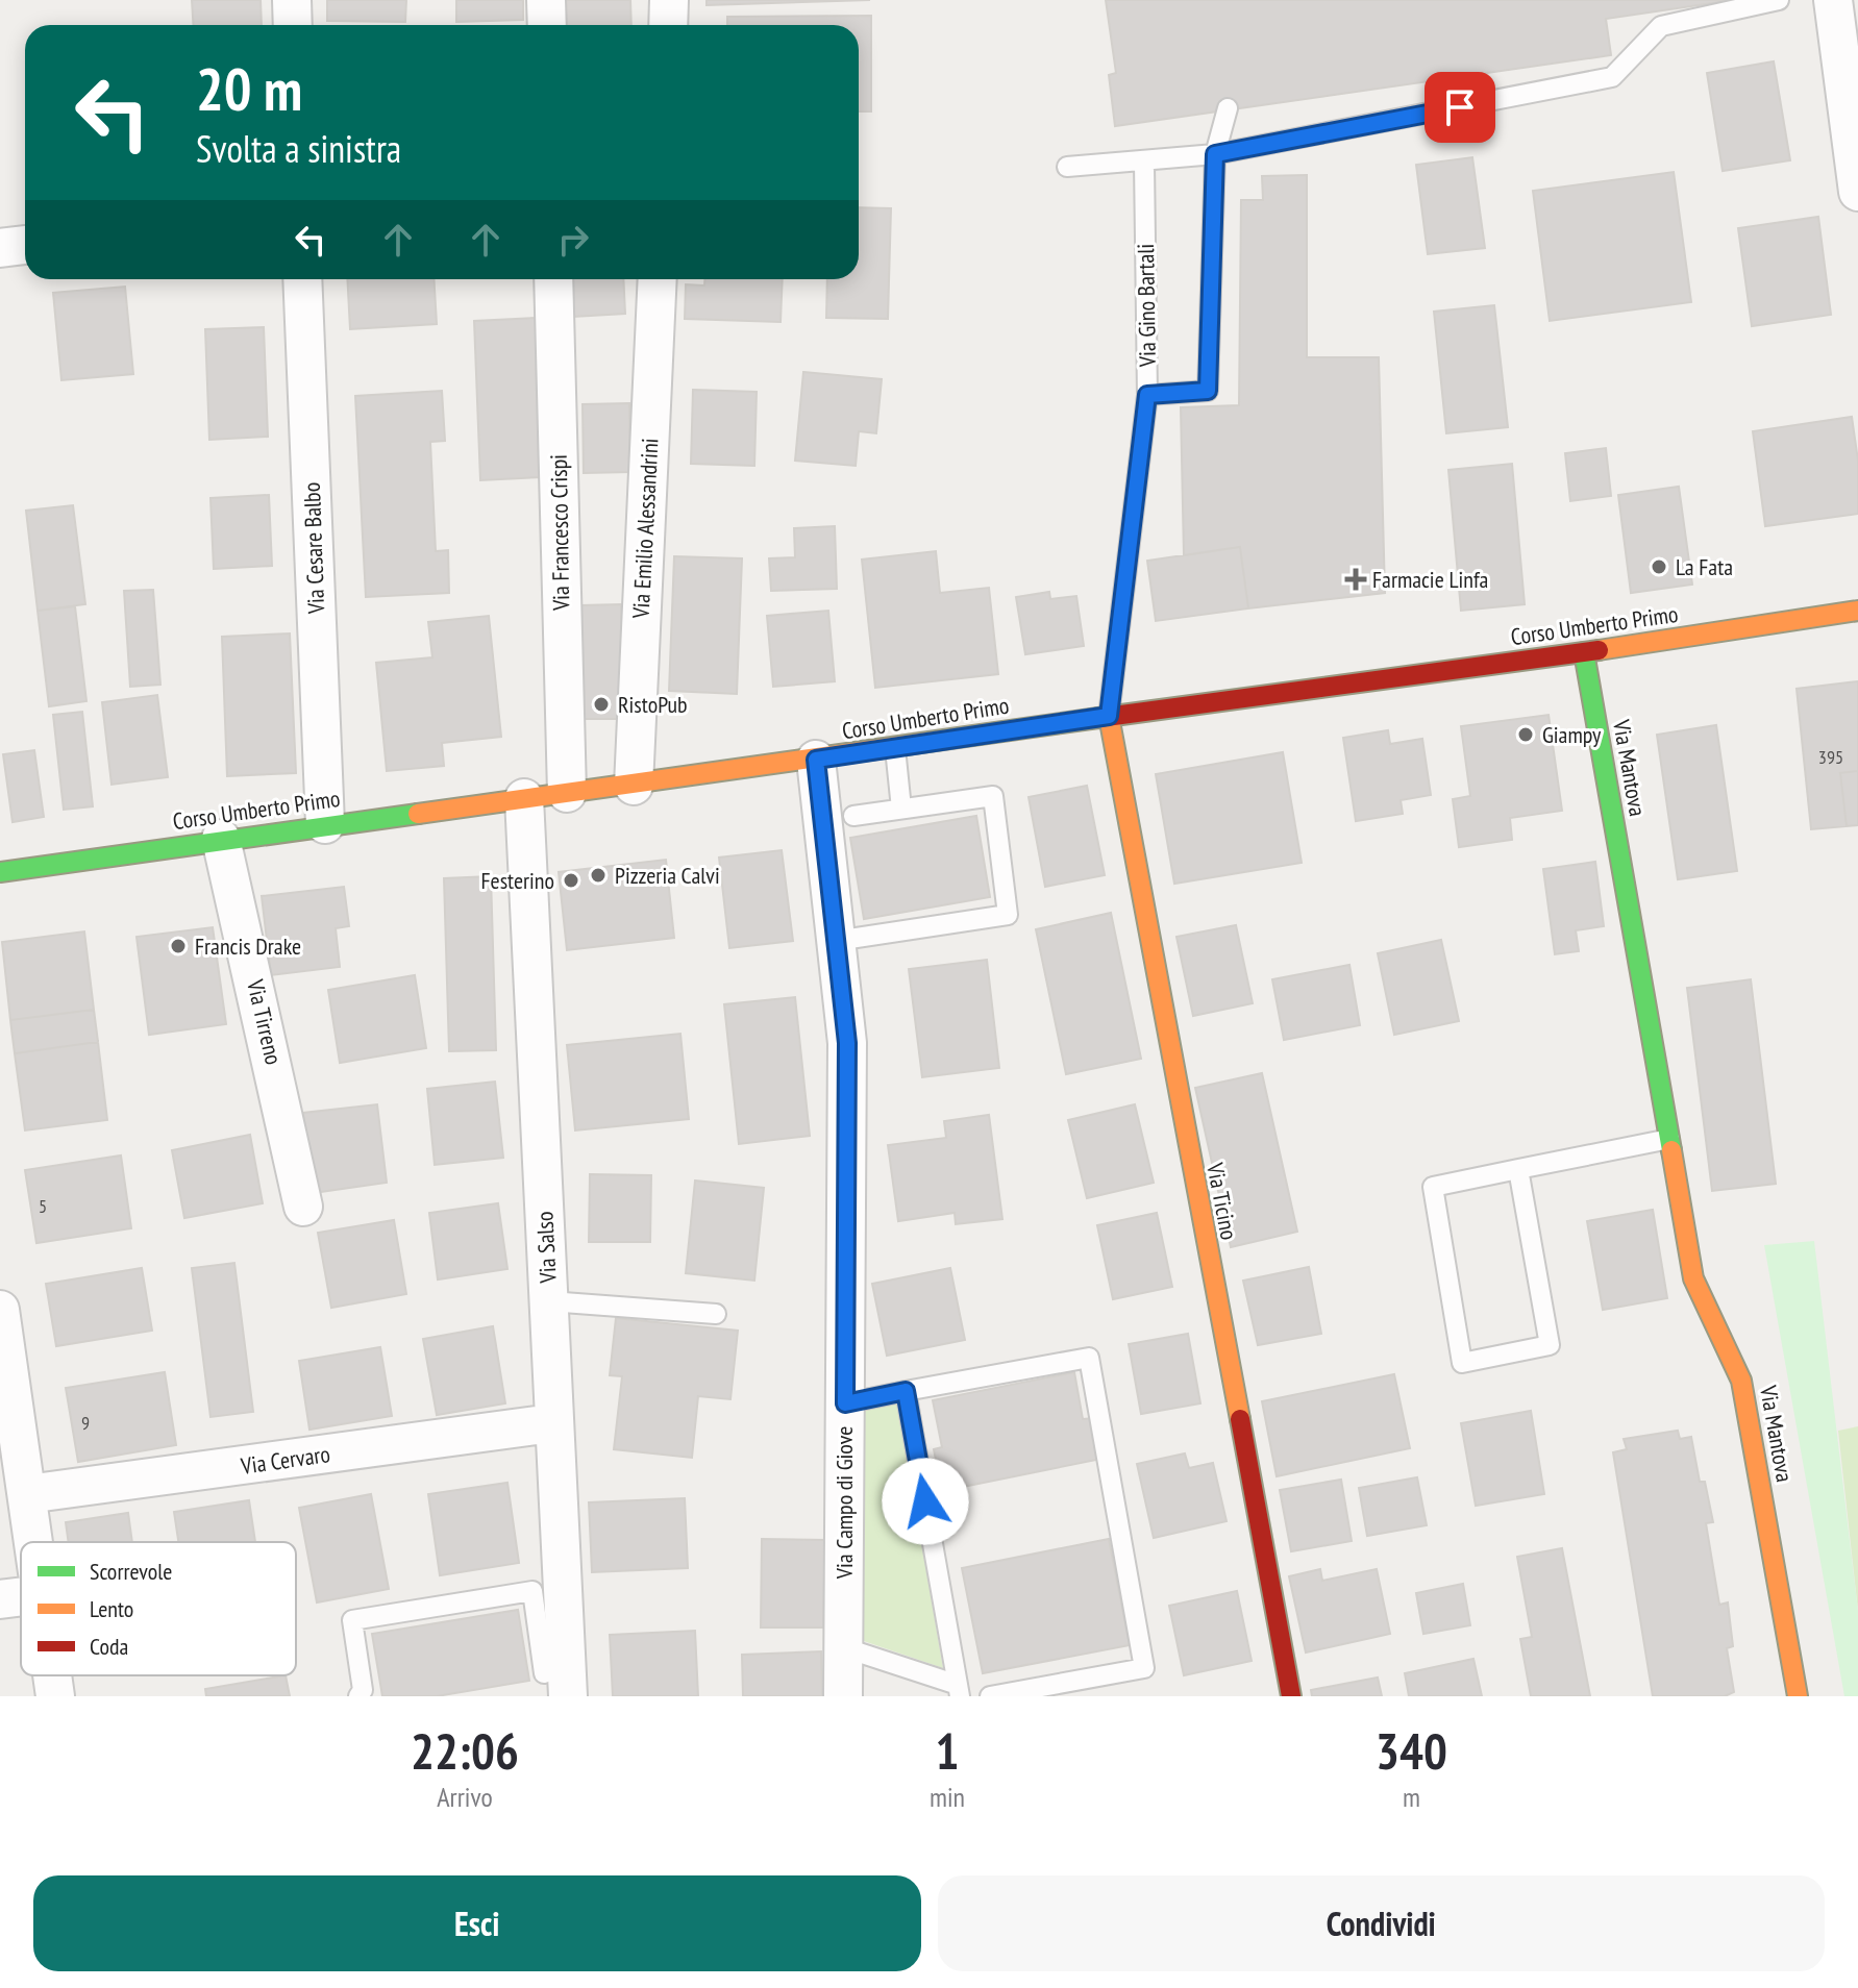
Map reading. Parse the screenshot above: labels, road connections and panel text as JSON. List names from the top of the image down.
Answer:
{
  "streets": {
    "street": [
      "Via Emilio Alessandrini",
      "Via Francesco Crispi",
      "Via Cesare Balbo",
      "Corso Umberto Primo",
      "Via Mantova",
      "Via Tirreno",
      "Via Ticino",
      "Via Salso",
      "Via Cervaro",
      "Via Campo di Giove"
    ],
    "lane": ["Via Gino Bartali"]
  },
  "crossings": [
    ["Via Gino Bartali", "Corso Umberto Primo"],
    ["Via Gino Bartali", "Via Ticino"],
    ["Via Emilio Alessandrini", "Corso Umberto Primo"],
    ["Via Francesco Crispi", "Corso Umberto Primo"],
    ["Via Cesare Balbo", "Corso Umberto Primo"],
    ["Corso Umberto Primo", "Via Mantova"],
    ["Corso Umberto Primo", "Via Tirreno"],
    ["Corso Umberto Primo", "Via Ticino"],
    ["Corso Umberto Primo", "Via Salso"],
    ["Corso Umberto Primo", "Via Campo di Giove"]
  ],
  "places": {
    "other": [
      "La Fata",
      "RistoPub",
      "Giampy",
      "Pizzeria Calvi",
      "Festerino",
      "Francis Drake"
    ],
    "health": ["Farmacie Linfa"]
  },
  "house_numbers": ["395", "5", "9"],
  "legend": ["Scorrevole", "Lento", "Coda"],
  "page": {
    "turn": ["20 m", "Svolta a sinistra"],
    "eta": [
      "22:06",
      "Arrivo",
      "1",
      "min",
      "340",
      "m"
    ],
    "buttons": ["Esci", "Condividi"]
  }
}
